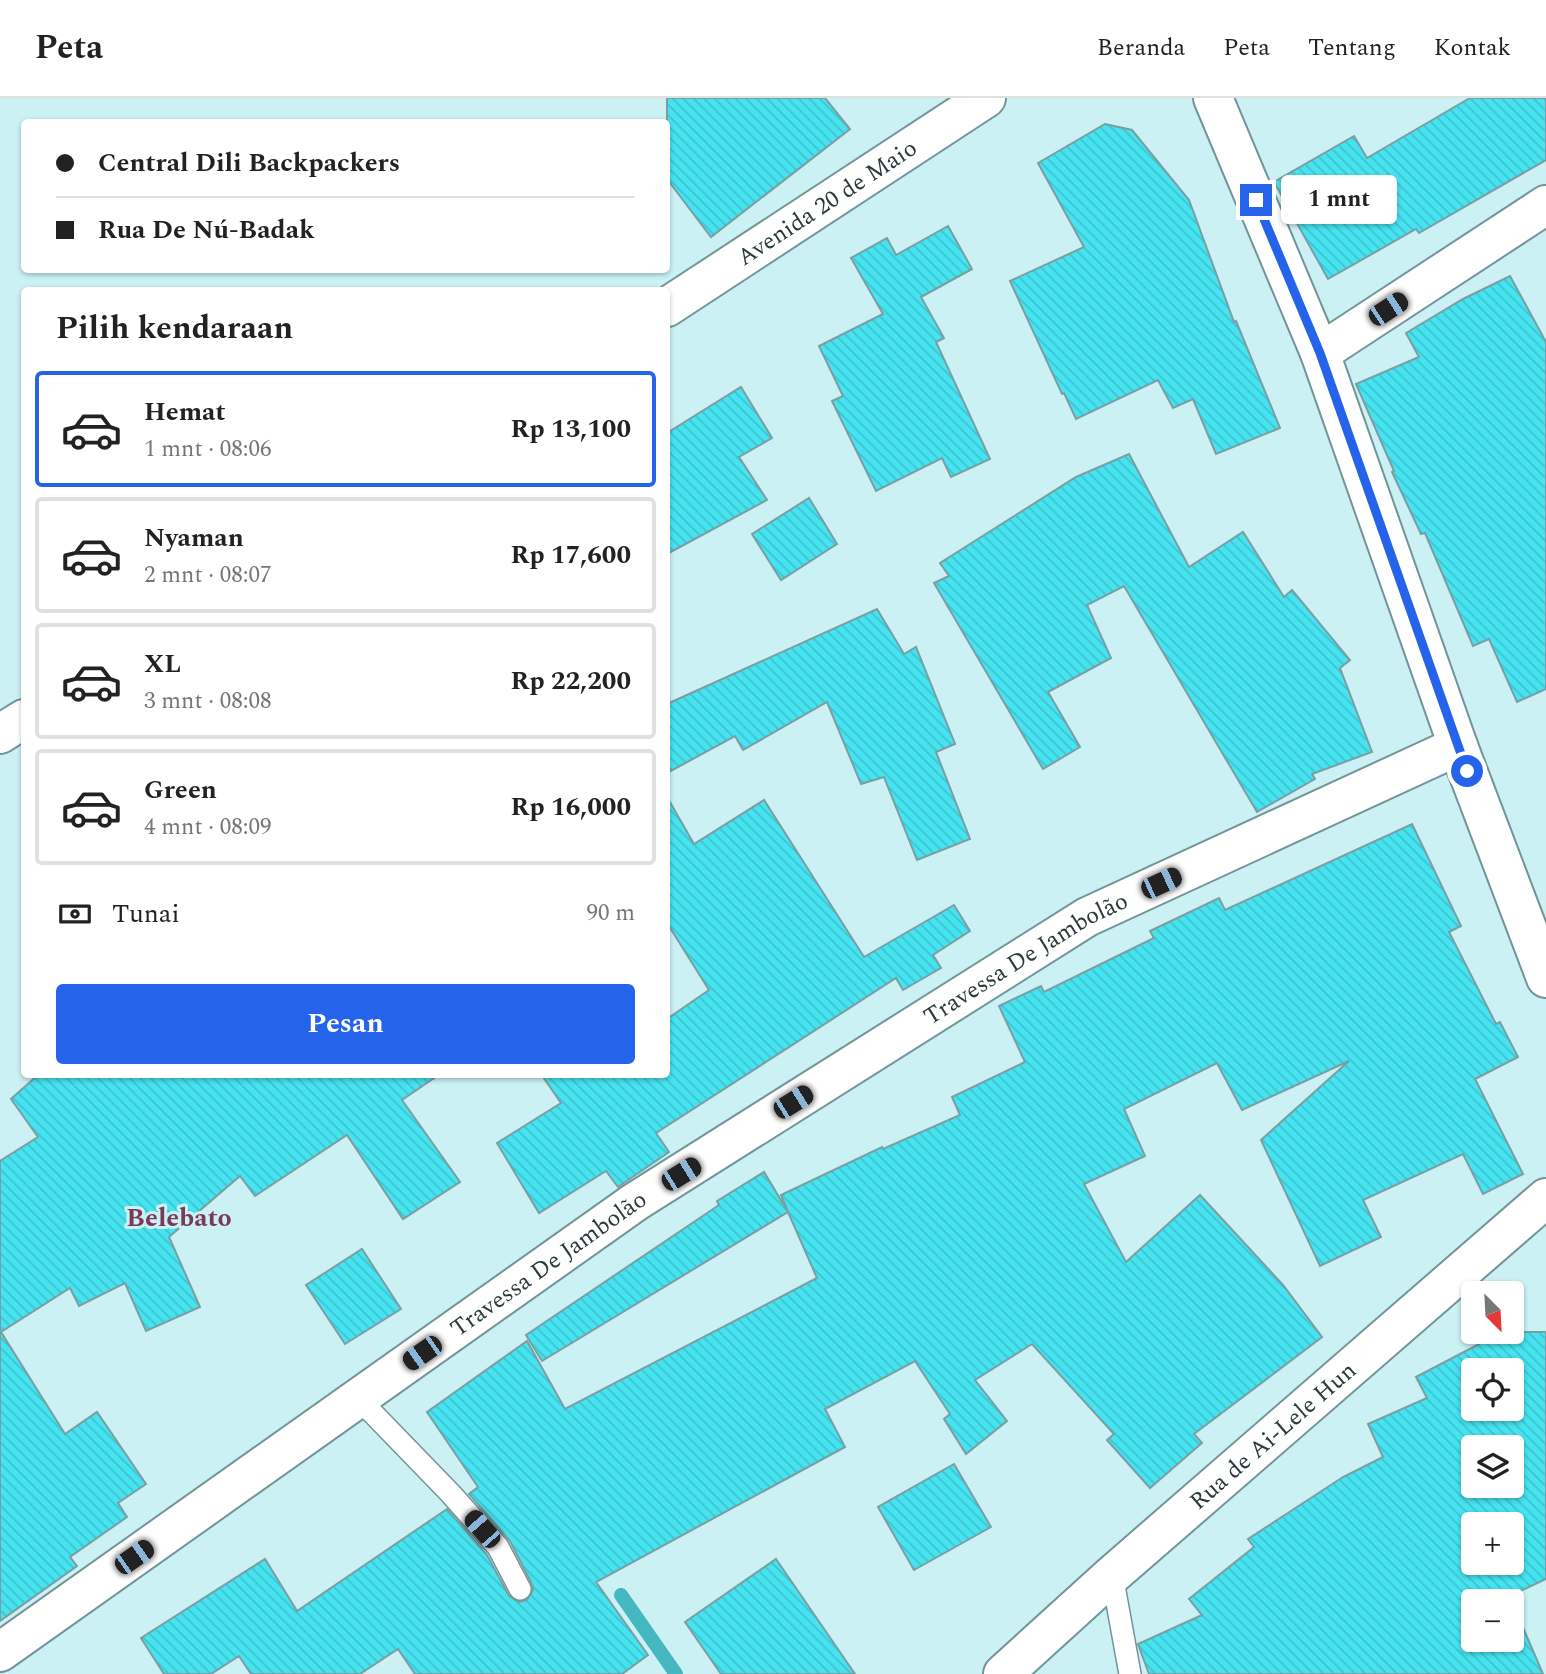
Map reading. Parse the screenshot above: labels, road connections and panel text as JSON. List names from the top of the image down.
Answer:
{
  "streets": {
    "street": ["Avenida 20 de Maio", "Travessa De Jambolão", "Rua de Ai-Lele Hun"]
  },
  "districts": ["Belebato"],
  "north": "bottom right",
  "page": {
    "header": "Peta",
    "nav": [
      "Beranda",
      "Peta",
      "Tentang",
      "Kontak"
    ],
    "banner": ["Central Dili Backpackers", "Rua De Nú-Badak"],
    "bubble": "1 mnt",
    "heading": "Pilih kendaraan",
    "list": [
      {
        "name": "Hemat",
        "note": "1 mnt · 08:06",
        "value": "Rp 13,100"
      },
      {
        "name": "Nyaman",
        "note": "2 mnt · 08:07",
        "value": "Rp 17,600"
      },
      {
        "name": "XL",
        "note": "3 mnt · 08:08",
        "value": "Rp 22,200"
      },
      {
        "name": "Green",
        "note": "4 mnt · 08:09",
        "value": "Rp 16,000"
      }
    ],
    "pay": ["Tunai", "90 m"],
    "buttons": "Pesan",
    "map_buttons": ["+", "−"]
  }
}
